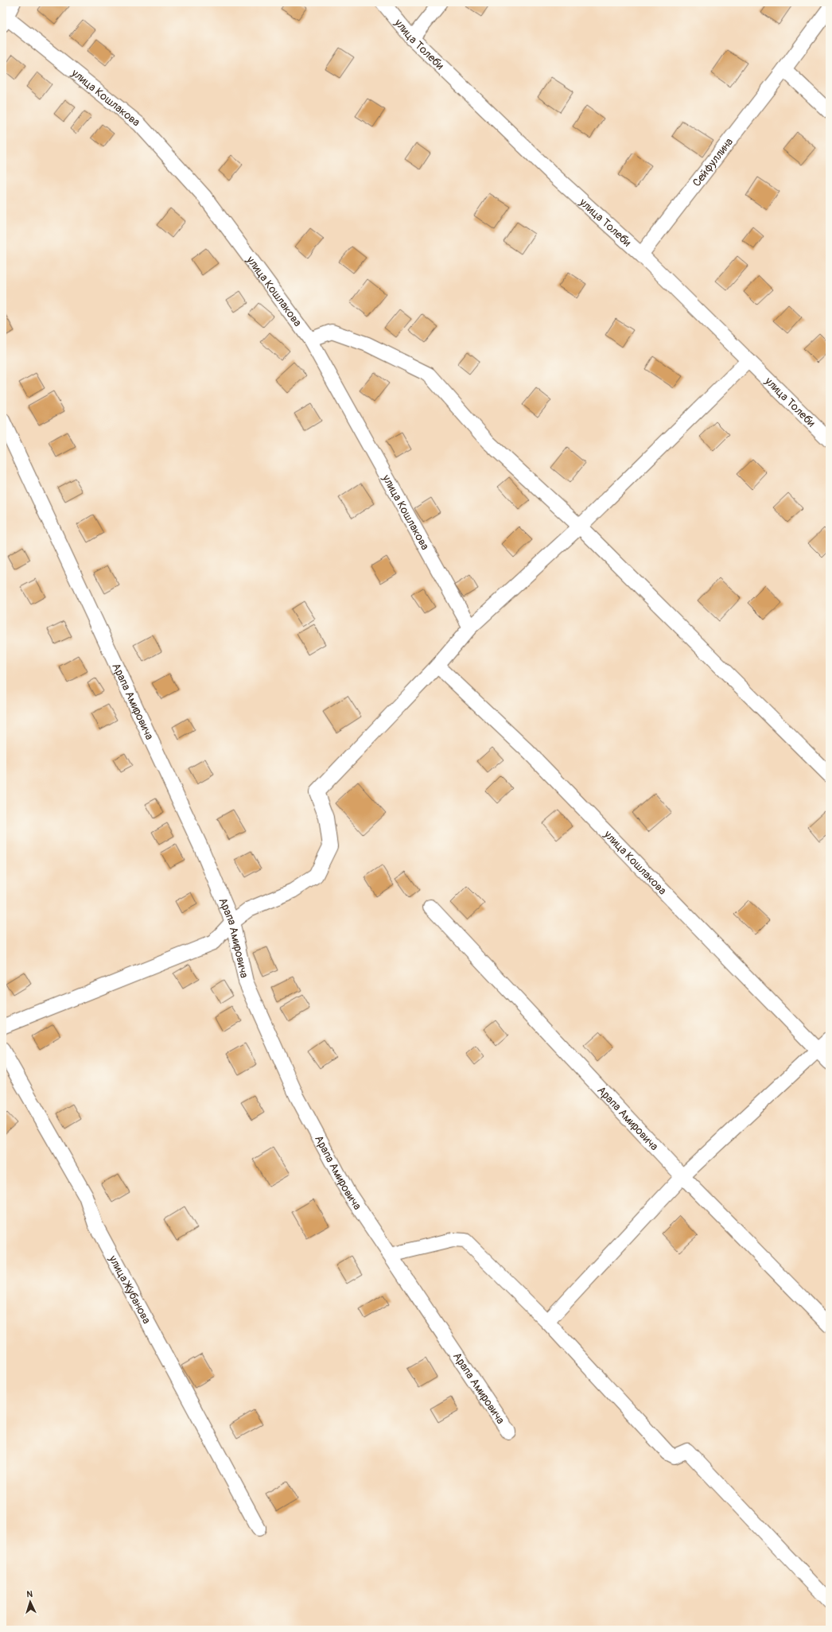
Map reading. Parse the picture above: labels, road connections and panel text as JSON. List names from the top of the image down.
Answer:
{
  "streets": {
    "street": [
      "улица Толеби",
      "улица Кошлакова",
      "Сейфуллина",
      "Арапа Амировича",
      "улица Жубанова"
    ]
  },
  "crossings": [
    ["улица Толеби", "Сейфуллина"]
  ],
  "north": "top"
}
